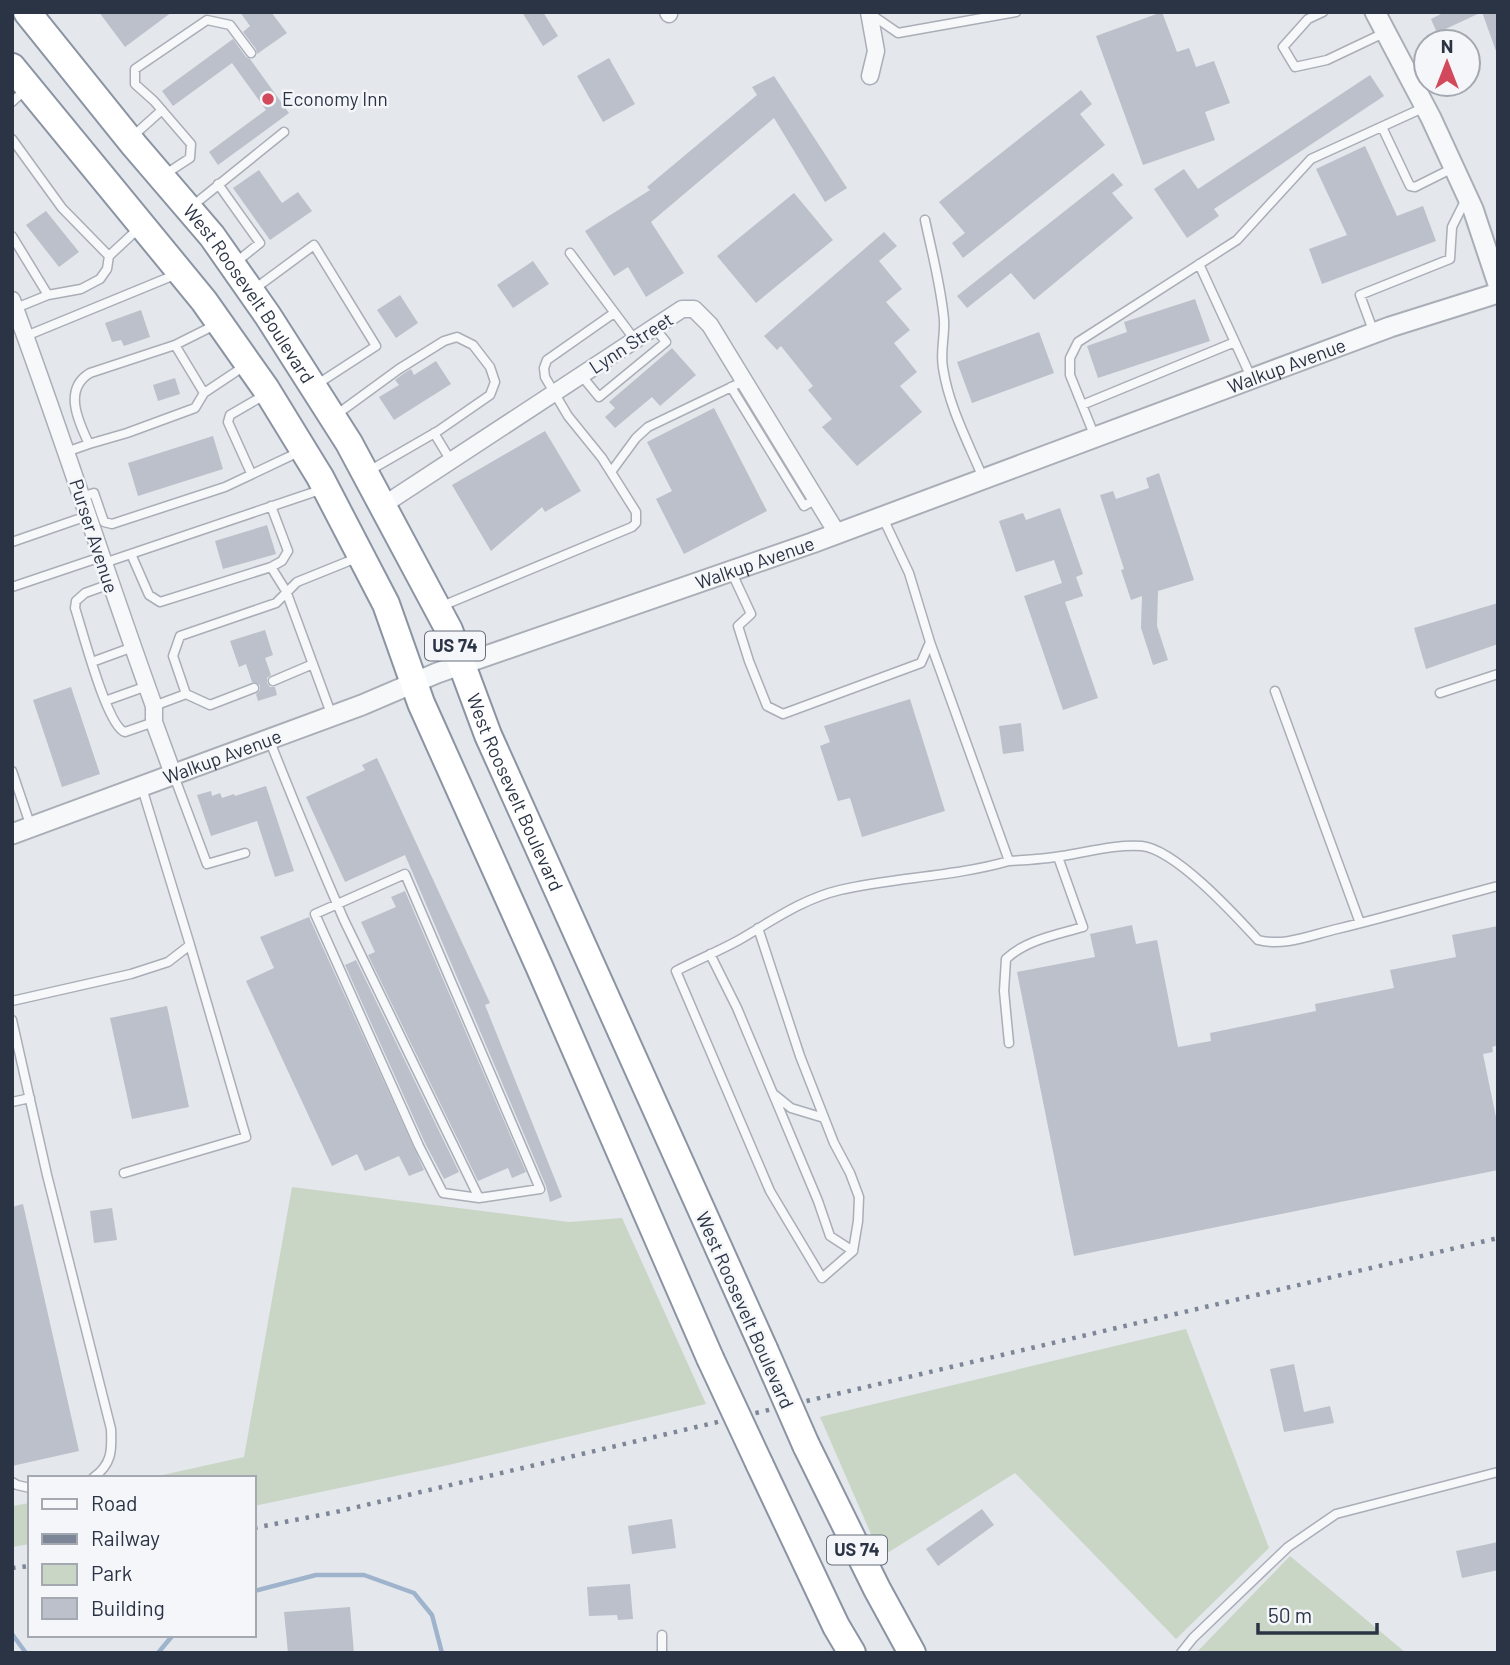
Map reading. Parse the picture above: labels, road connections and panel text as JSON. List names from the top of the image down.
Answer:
{
  "streets": {
    "highway": ["West Roosevelt Boulevard", "US 74"],
    "street": ["Lynn Street", "Walkup Avenue", "Purser Avenue"]
  },
  "crossings": [
    ["West Roosevelt Boulevard", "Lynn Street"],
    ["West Roosevelt Boulevard", "Walkup Avenue"],
    ["Lynn Street", "Walkup Avenue"],
    ["Walkup Avenue", "Purser Avenue"]
  ],
  "places": ["Economy Inn"],
  "legend": [
    "Road",
    "Railway",
    "Park",
    "Building"
  ],
  "scale_bar": "50 m",
  "north": "top"
}
